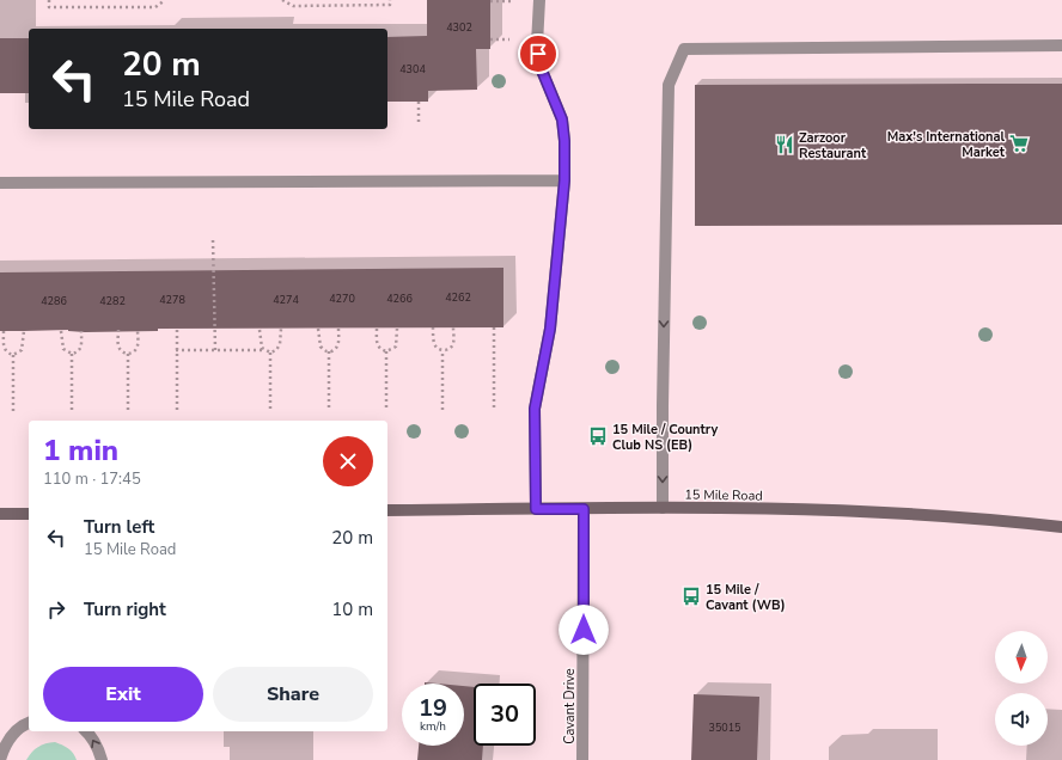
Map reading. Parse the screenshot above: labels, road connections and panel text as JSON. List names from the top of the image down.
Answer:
{
  "streets": {
    "main road": ["15 Mile Road"],
    "street": ["Cavant Drive"]
  },
  "crossings": [
    ["15 Mile Road", "Cavant Drive"]
  ],
  "places": {
    "supermarket": ["Max's International Market"],
    "restaurant": ["Zarzoor Restaurant"],
    "bus stop": ["15 Mile / Country Club NS (EB)", "15 Mile / Cavant (WB)"]
  },
  "house_numbers": [
    "4302",
    "4304",
    "4262",
    "4270",
    "4266",
    "4278",
    "4274",
    "4286",
    "4282",
    "35015"
  ],
  "north": "bottom",
  "page": {
    "turn": ["20 m", "15 Mile Road"],
    "heading": ["1 min", "110 m · 17:45"],
    "list": [
      {
        "name": "Turn left",
        "note": "15 Mile Road",
        "value": "20 m"
      },
      {
        "name": "Turn right",
        "value": "10 m"
      }
    ],
    "buttons": ["Exit", "Share"],
    "speed": "19 km/h",
    "limit": "30"
  }
}
